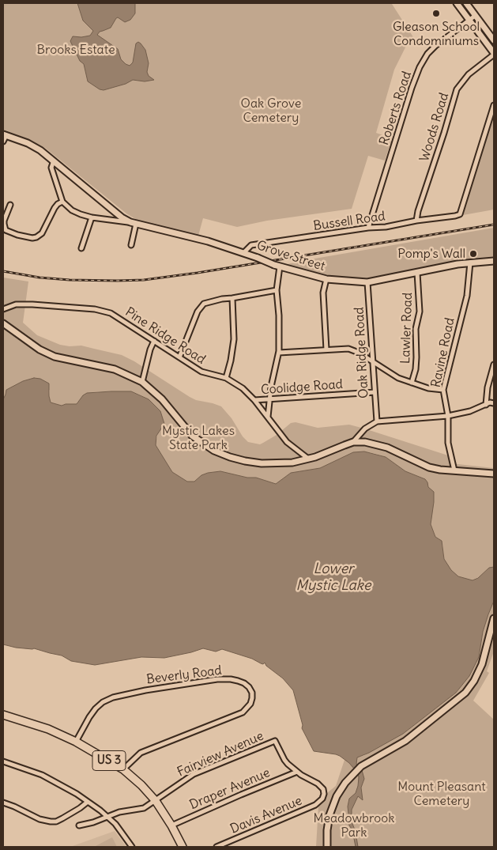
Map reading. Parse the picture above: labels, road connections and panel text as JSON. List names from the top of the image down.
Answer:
{
  "streets": {
    "highway": ["US 3"],
    "main road": ["Grove Street"],
    "street": [
      "Roberts Road",
      "Woods Road",
      "Bussell Road",
      "Lawler Road",
      "Pine Ridge Road",
      "Oak Ridge Road",
      "Ravine Road",
      "Coolidge Road",
      "Beverly Road",
      "Fairview Avenue",
      "Draper Avenue",
      "Davis Avenue"
    ]
  },
  "crossings": [
    ["Roberts Road", "Bussell Road"],
    ["Woods Road", "Bussell Road"],
    ["Bussell Road", "Grove Street"],
    ["Grove Street", "Lawler Road"],
    ["Grove Street", "Oak Ridge Road"],
    ["Grove Street", "Ravine Road"],
    ["Pine Ridge Road", "Coolidge Road"],
    ["Oak Ridge Road", "Coolidge Road"],
    ["Beverly Road", "US 3"],
    ["Fairview Avenue", "US 3"],
    ["Fairview Avenue", "Draper Avenue"],
    ["Fairview Avenue", "Davis Avenue"],
    ["US 3", "Draper Avenue"],
    ["Draper Avenue", "Davis Avenue"]
  ],
  "water": ["Lower Mystic Lake"],
  "parks": [
    "Brooks Estate",
    "Oak Grove Cemetery",
    "Mystic Lakes State Park",
    "Mount Pleasant Cemetery",
    "Meadowbrook Park"
  ],
  "places": ["Gleason School Condominiums", "Pomp's Wall"]
}
